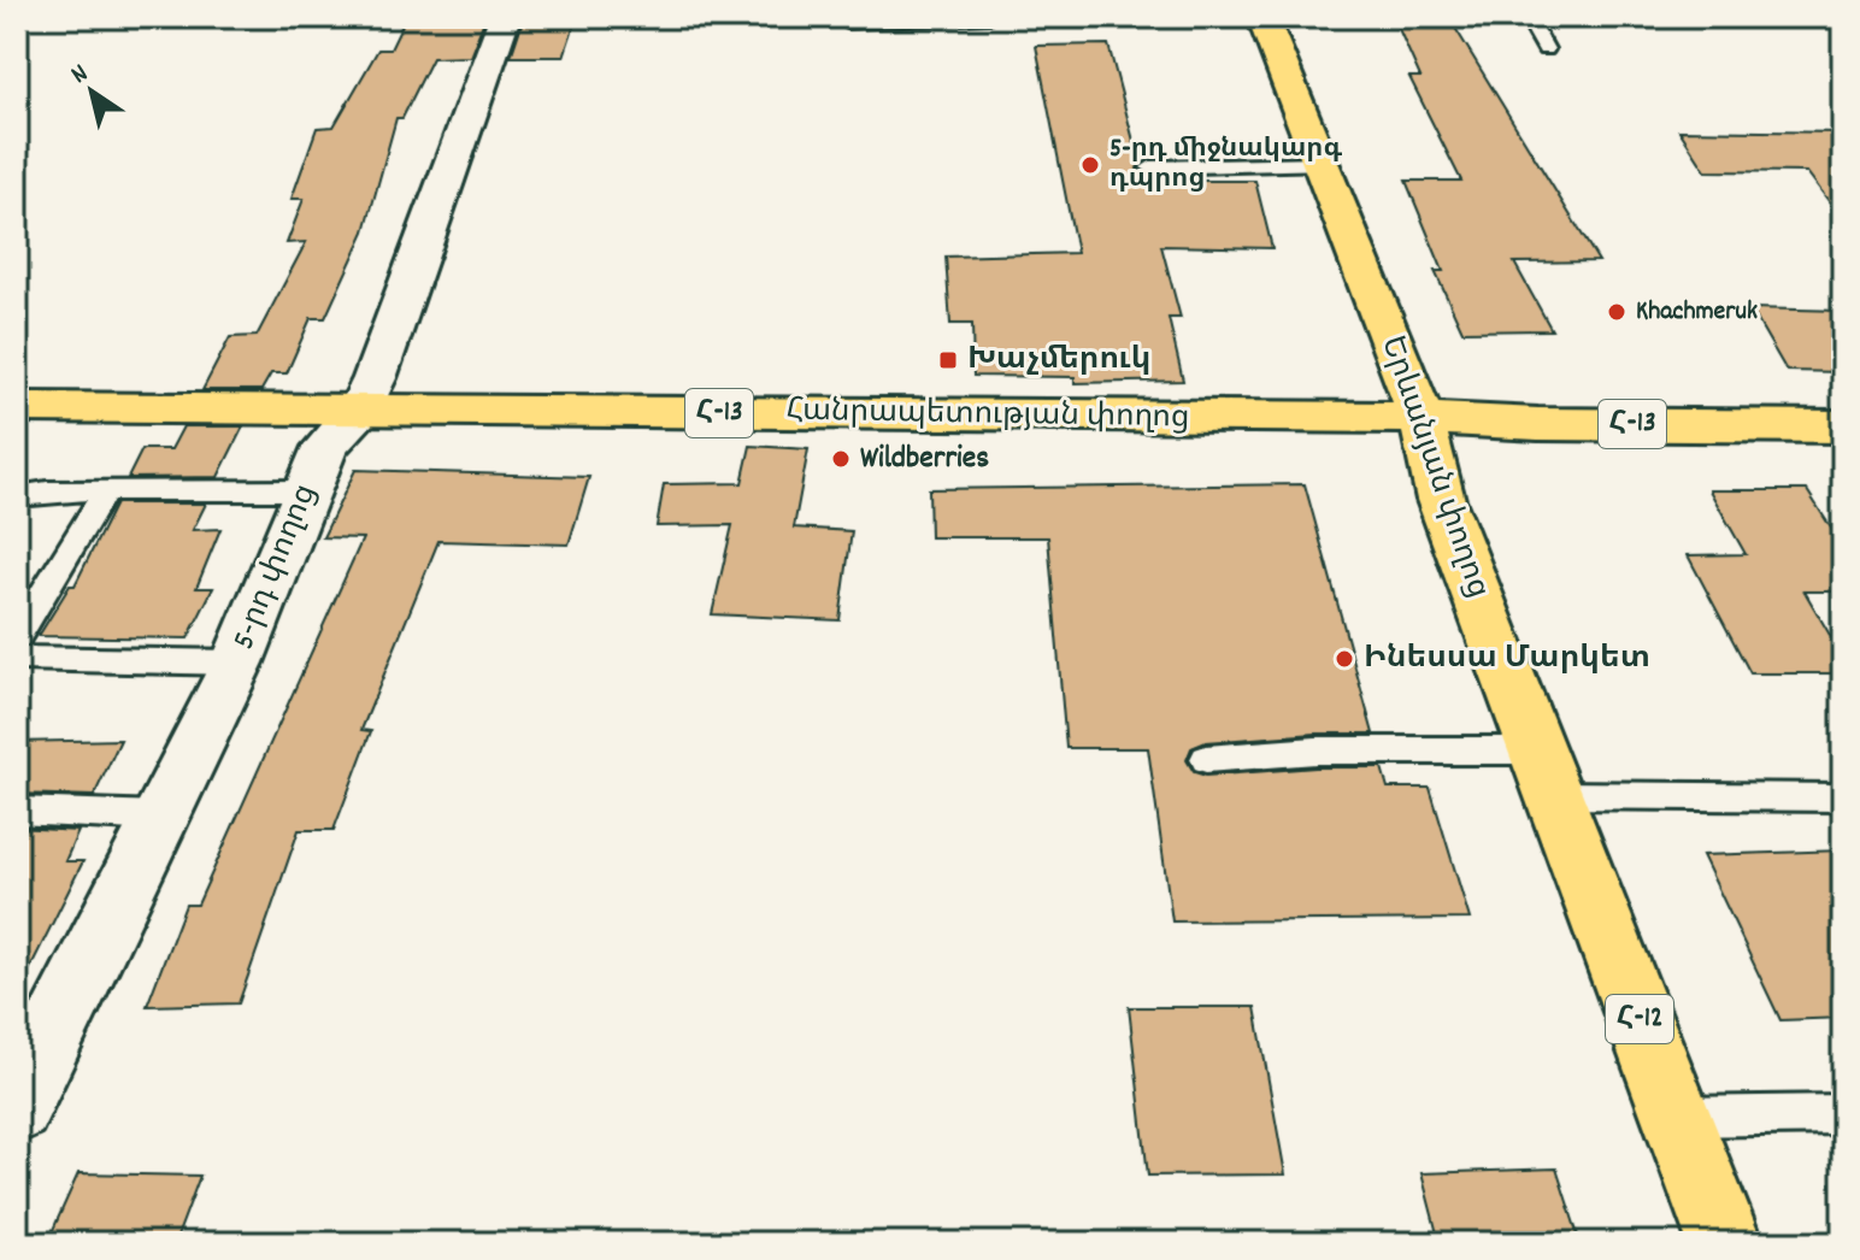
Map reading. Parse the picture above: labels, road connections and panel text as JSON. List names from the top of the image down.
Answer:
{
  "streets": {
    "main road": [
      "Հ-13",
      "Հանրապետության փողոց",
      "Երևանյան փողոց",
      "Հ-12"
    ],
    "street": ["5-րդ փողոց"]
  },
  "crossings": [
    ["Հանրապետության փողոց", "Երևանյան փողոց"],
    ["Հանրապետության փողոց", "5-րդ փողոց"]
  ],
  "places": {
    "other": [
      "5-րդ միջնակարգ դպրոց",
      "Khachmeruk",
      "Wildberries",
      "Ինեսսա Մարկետ"
    ],
    "transit": ["Խաչմերուկ"]
  },
  "north": "top left"
}
